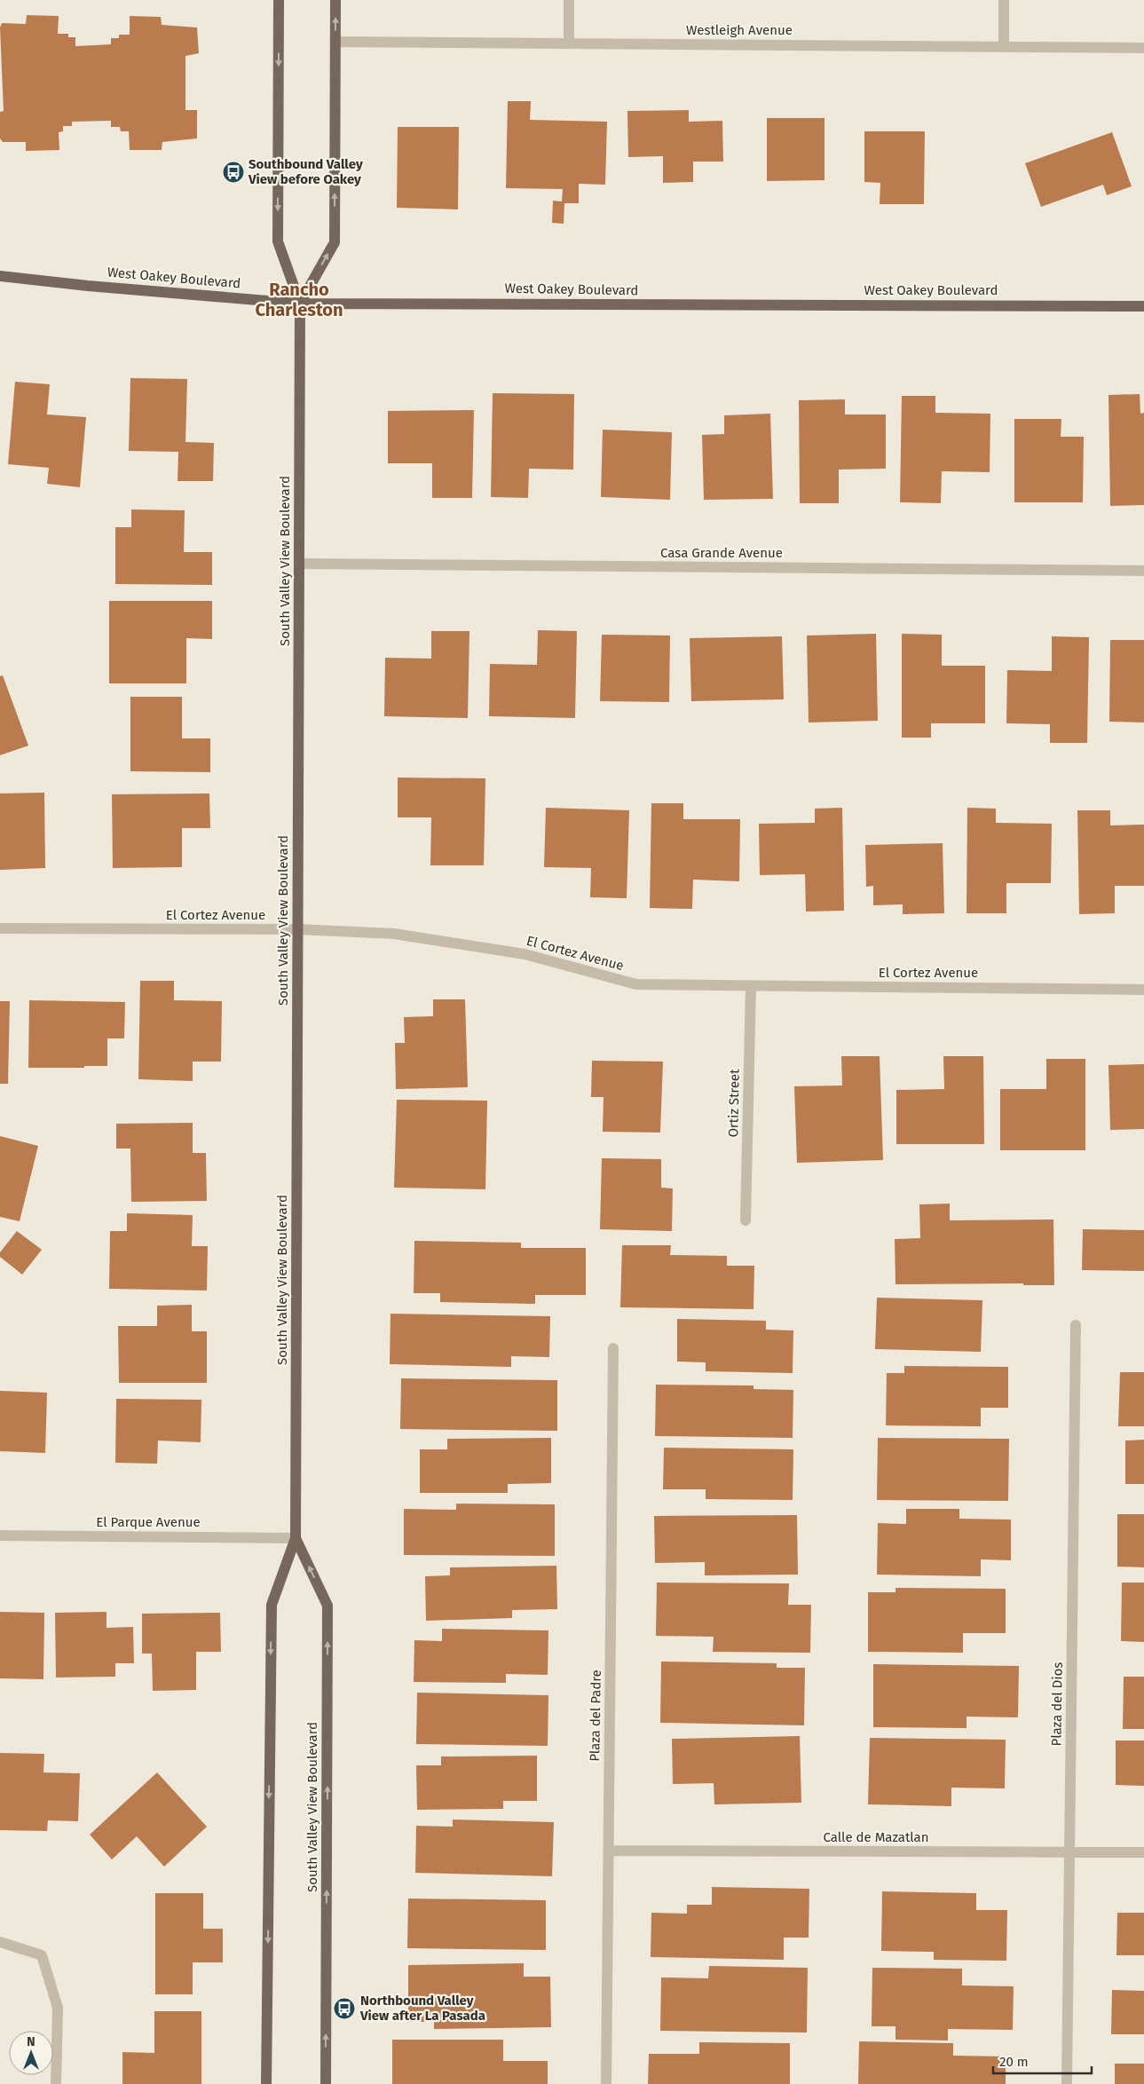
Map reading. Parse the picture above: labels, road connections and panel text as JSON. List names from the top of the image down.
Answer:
{
  "streets": {
    "main road": ["West Oakey Boulevard", "South Valley View Boulevard"],
    "street": [
      "Westleigh Avenue",
      "Casa Grande Avenue",
      "El Cortez Avenue",
      "Ortiz Street",
      "El Parque Avenue",
      "Plaza del Dios",
      "Plaza del Padre",
      "Calle de Mazatlan"
    ]
  },
  "crossings": [
    ["Westleigh Avenue", "South Valley View Boulevard"],
    ["West Oakey Boulevard", "South Valley View Boulevard"],
    ["Casa Grande Avenue", "South Valley View Boulevard"],
    ["South Valley View Boulevard", "El Cortez Avenue"],
    ["South Valley View Boulevard", "El Parque Avenue"],
    ["El Cortez Avenue", "Ortiz Street"],
    ["Plaza del Dios", "Calle de Mazatlan"],
    ["Plaza del Padre", "Calle de Mazatlan"]
  ],
  "districts": ["Rancho Charleston"],
  "places": {
    "bus stop": ["Southbound Valley View before Oakey", "Northbound Valley View after La Pasada"]
  },
  "scale_bar": "20 m",
  "north": "top"
}
